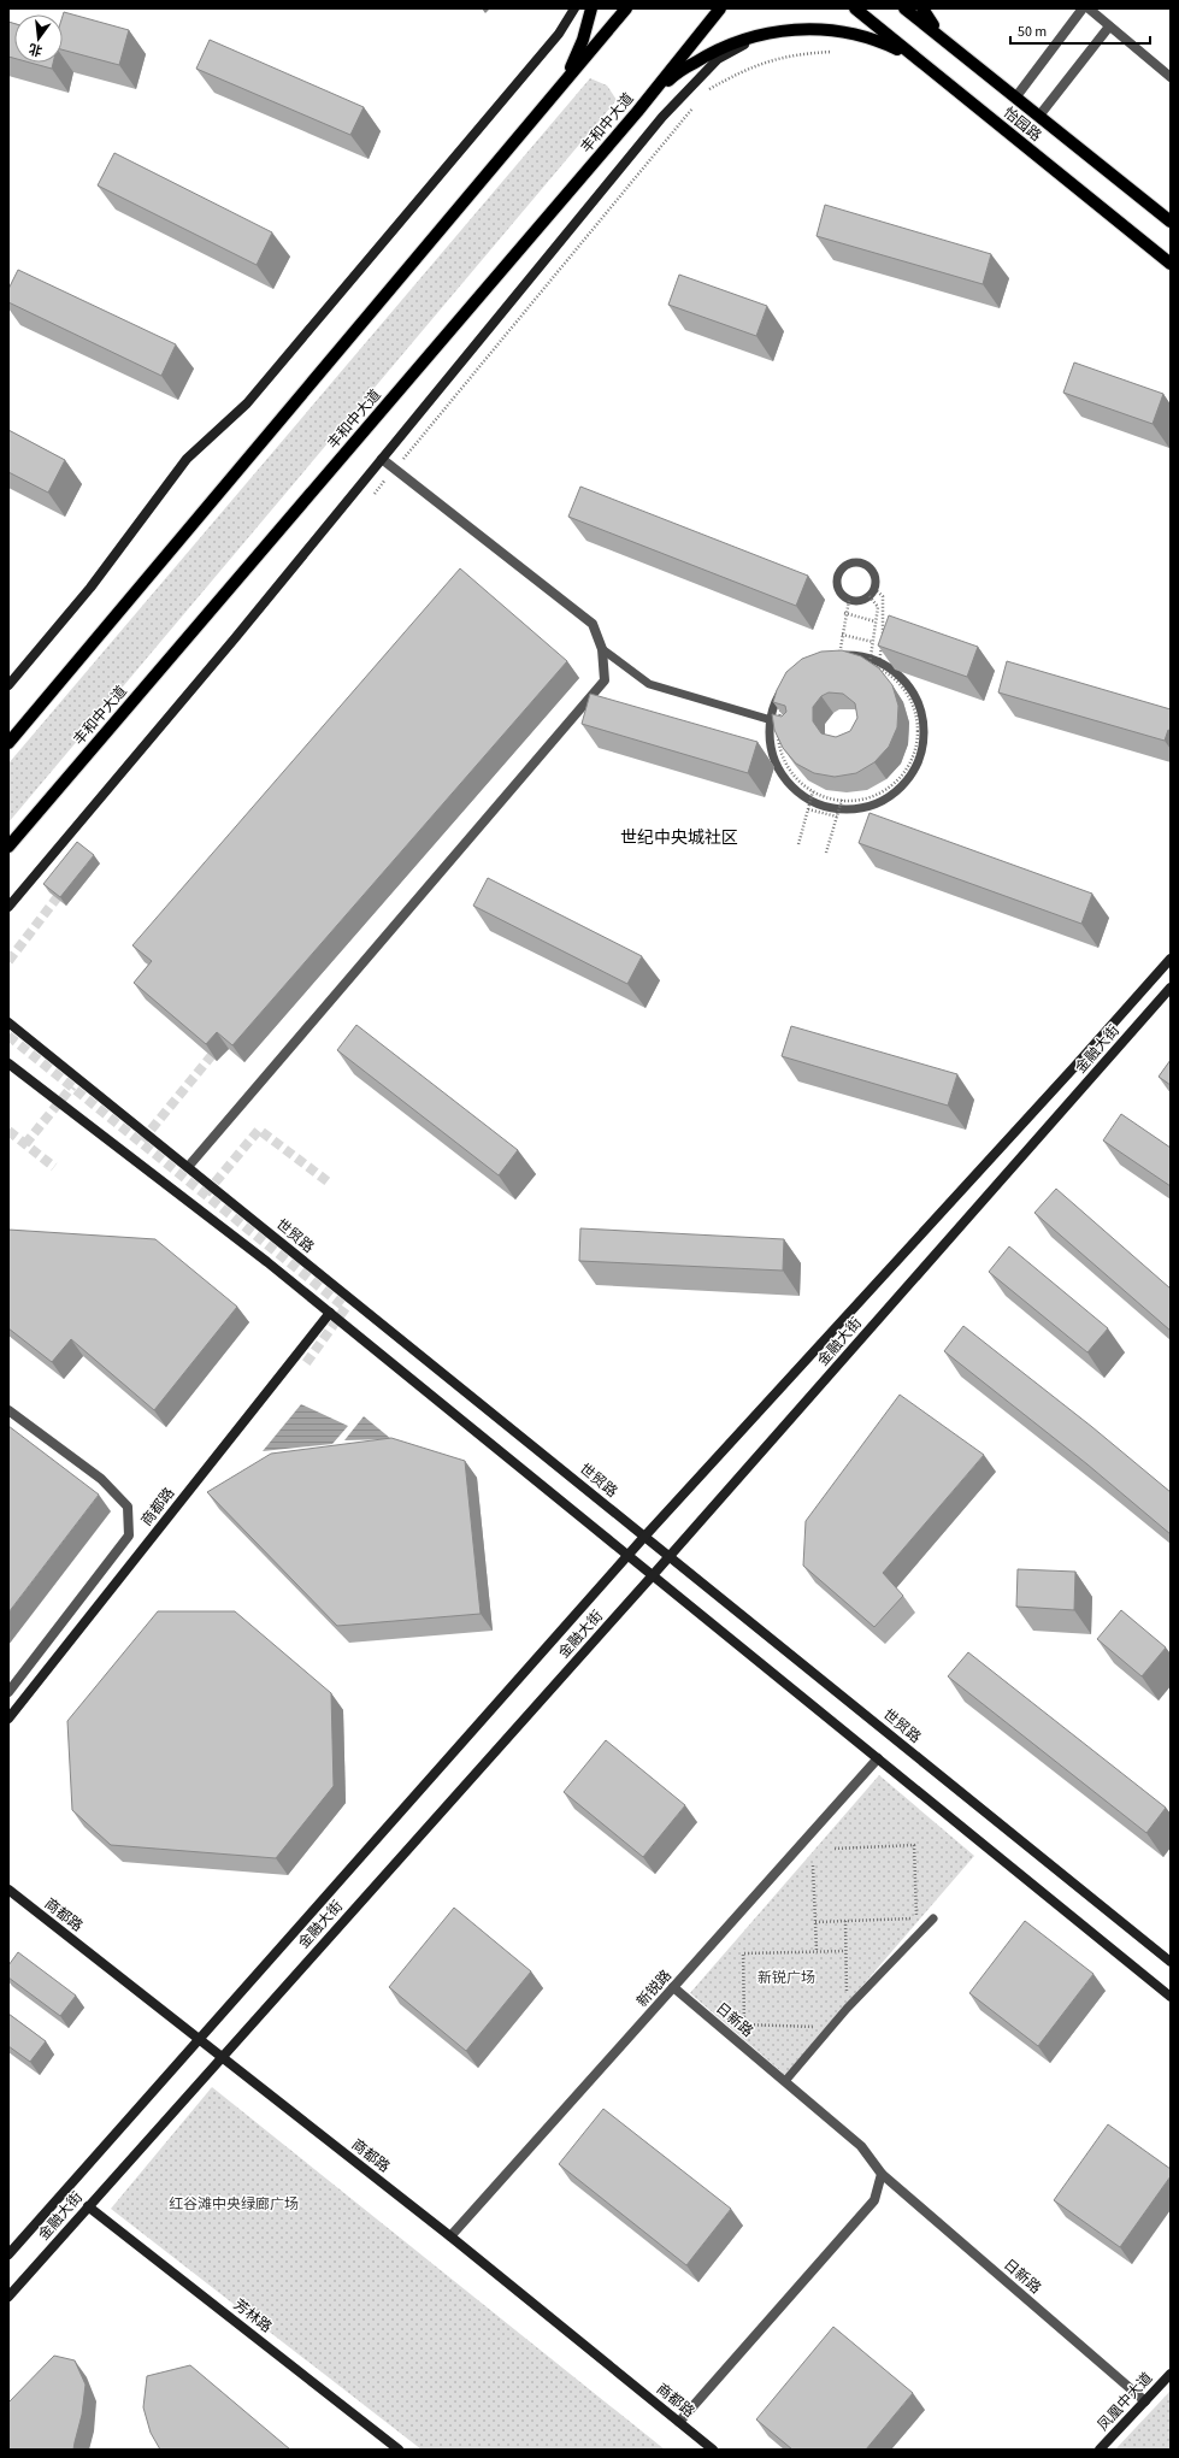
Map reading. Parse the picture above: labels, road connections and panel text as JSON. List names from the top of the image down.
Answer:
{
  "streets": {
    "main road": ["丰和中大道", "怡园路"],
    "street": [
      "金融大街",
      "世贸路",
      "商都路",
      "新锐路",
      "日新路",
      "芳林路",
      "凤凰中大道"
    ]
  },
  "crossings": [
    ["金融大街", "世贸路"],
    ["金融大街", "商都路"],
    ["金融大街", "芳林路"],
    ["商都路", "新锐路"],
    ["新锐路", "日新路"],
    ["日新路", "凤凰中大道"]
  ],
  "districts": ["世纪中央城社区"],
  "parks": ["新锐广场", "红谷滩中央绿廊广场"],
  "scale_bar": "50 m",
  "north": "bottom"
}
